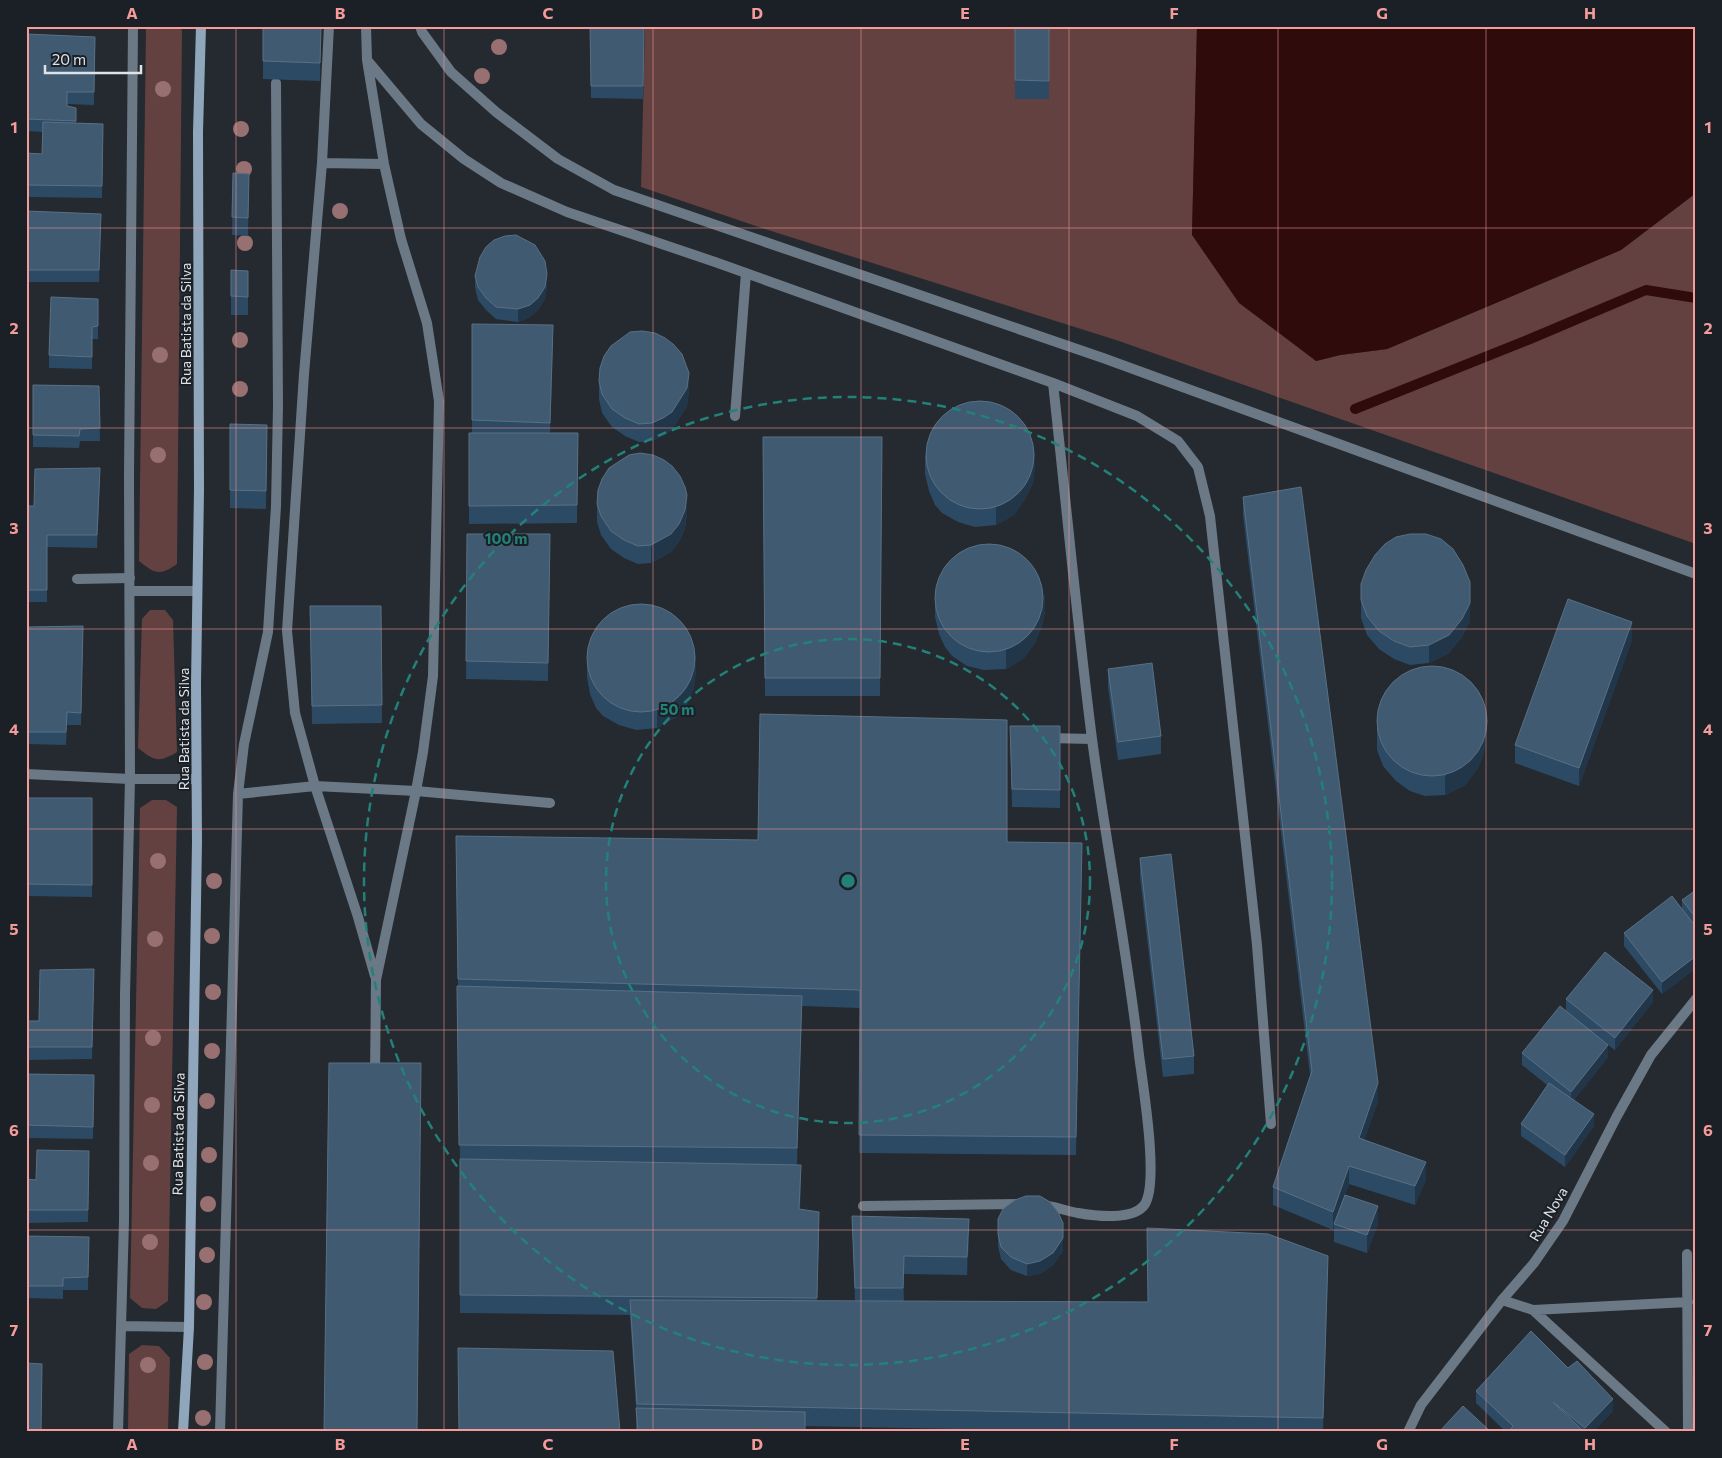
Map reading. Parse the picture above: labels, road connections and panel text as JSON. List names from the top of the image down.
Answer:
{
  "streets": {
    "main road": ["Rua Batista da Silva"],
    "street": ["Rua Nova"]
  },
  "scale_bar": "20 m",
  "grid": {
    "columns": [
      "A",
      "B",
      "C",
      "D",
      "E",
      "F",
      "G",
      "H"
    ],
    "rows": [
      "1",
      "2",
      "3",
      "4",
      "5",
      "6",
      "7"
    ]
  },
  "rings": ["100 m", "50 m"]
}
